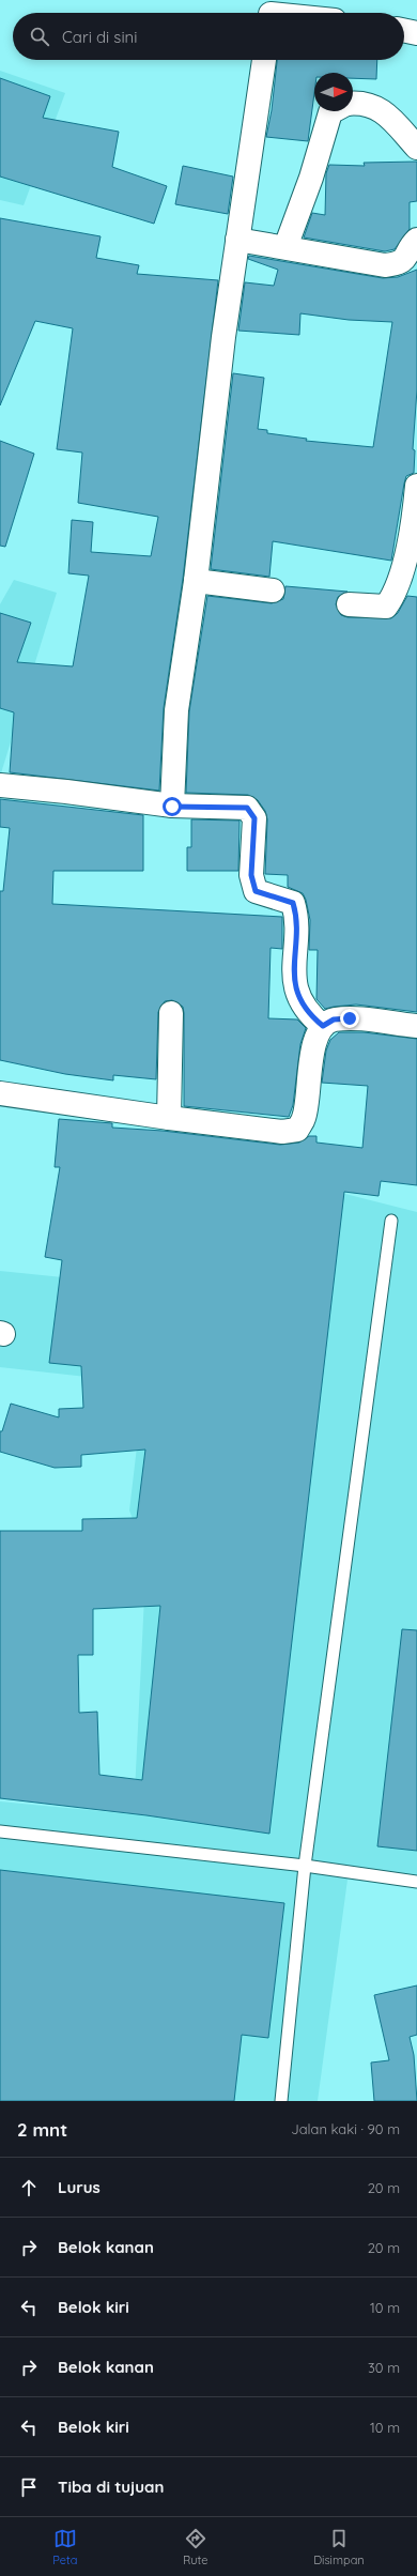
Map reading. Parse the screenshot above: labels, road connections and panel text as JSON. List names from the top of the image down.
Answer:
{
  "north": "right",
  "page": {
    "search": "Cari di sini",
    "heading": ["2 mnt", "Jalan kaki · 90 m"],
    "list": [
      ["Lurus", "20 m"],
      ["Belok kanan", "20 m"],
      ["Belok kiri", "10 m"],
      ["Belok kanan", "30 m"],
      ["Belok kiri", "10 m"],
      "Tiba di tujuan"
    ],
    "nav": ["Peta", "Rute", "Disimpan"]
  }
}
